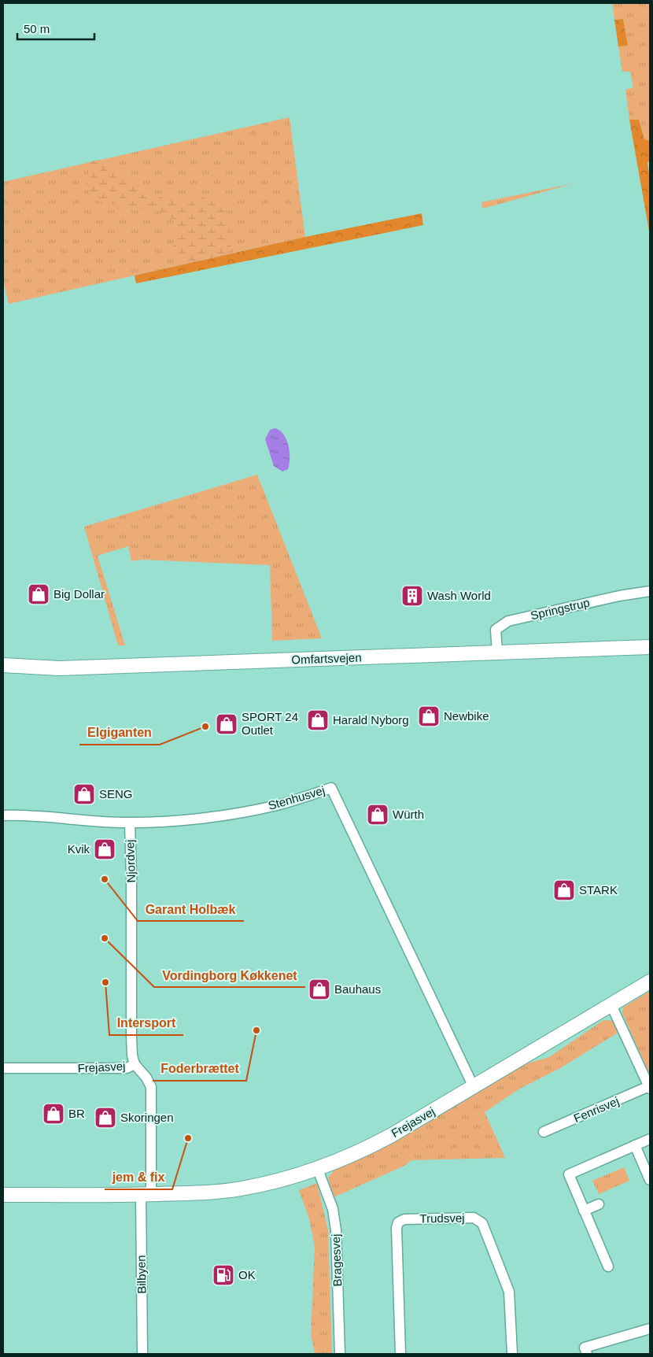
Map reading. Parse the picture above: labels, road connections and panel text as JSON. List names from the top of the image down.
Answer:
{
  "streets": {
    "street": [
      "Springstrup",
      "Omfartsvejen",
      "Stenhusvej",
      "Njordvej",
      "Frejasvej",
      "Fenrisvej",
      "Trudsvej",
      "Bragesvej",
      "Bilbyen"
    ]
  },
  "crossings": [
    ["Springstrup", "Omfartsvejen"],
    ["Stenhusvej", "Njordvej"],
    ["Stenhusvej", "Frejasvej"],
    ["Njordvej", "Frejasvej"],
    ["Frejasvej", "Fenrisvej"],
    ["Frejasvej", "Bragesvej"],
    ["Frejasvej", "Bilbyen"]
  ],
  "places": {
    "shop": [
      "Big Dollar",
      "Newbike",
      "Harald Nyborg",
      "SPORT 24 Outlet",
      "SENG",
      "Würth",
      "Kvik",
      "STARK",
      "Bauhaus",
      "BR",
      "Skoringen"
    ],
    "building": ["Wash World"],
    "other": [
      "Elgiganten",
      "Garant Holbæk",
      "Vordingborg Køkkenet",
      "Intersport",
      "Foderbrættet",
      "jem & fix"
    ],
    "fuel station": ["OK"]
  },
  "scale_bar": "50 m"
}
